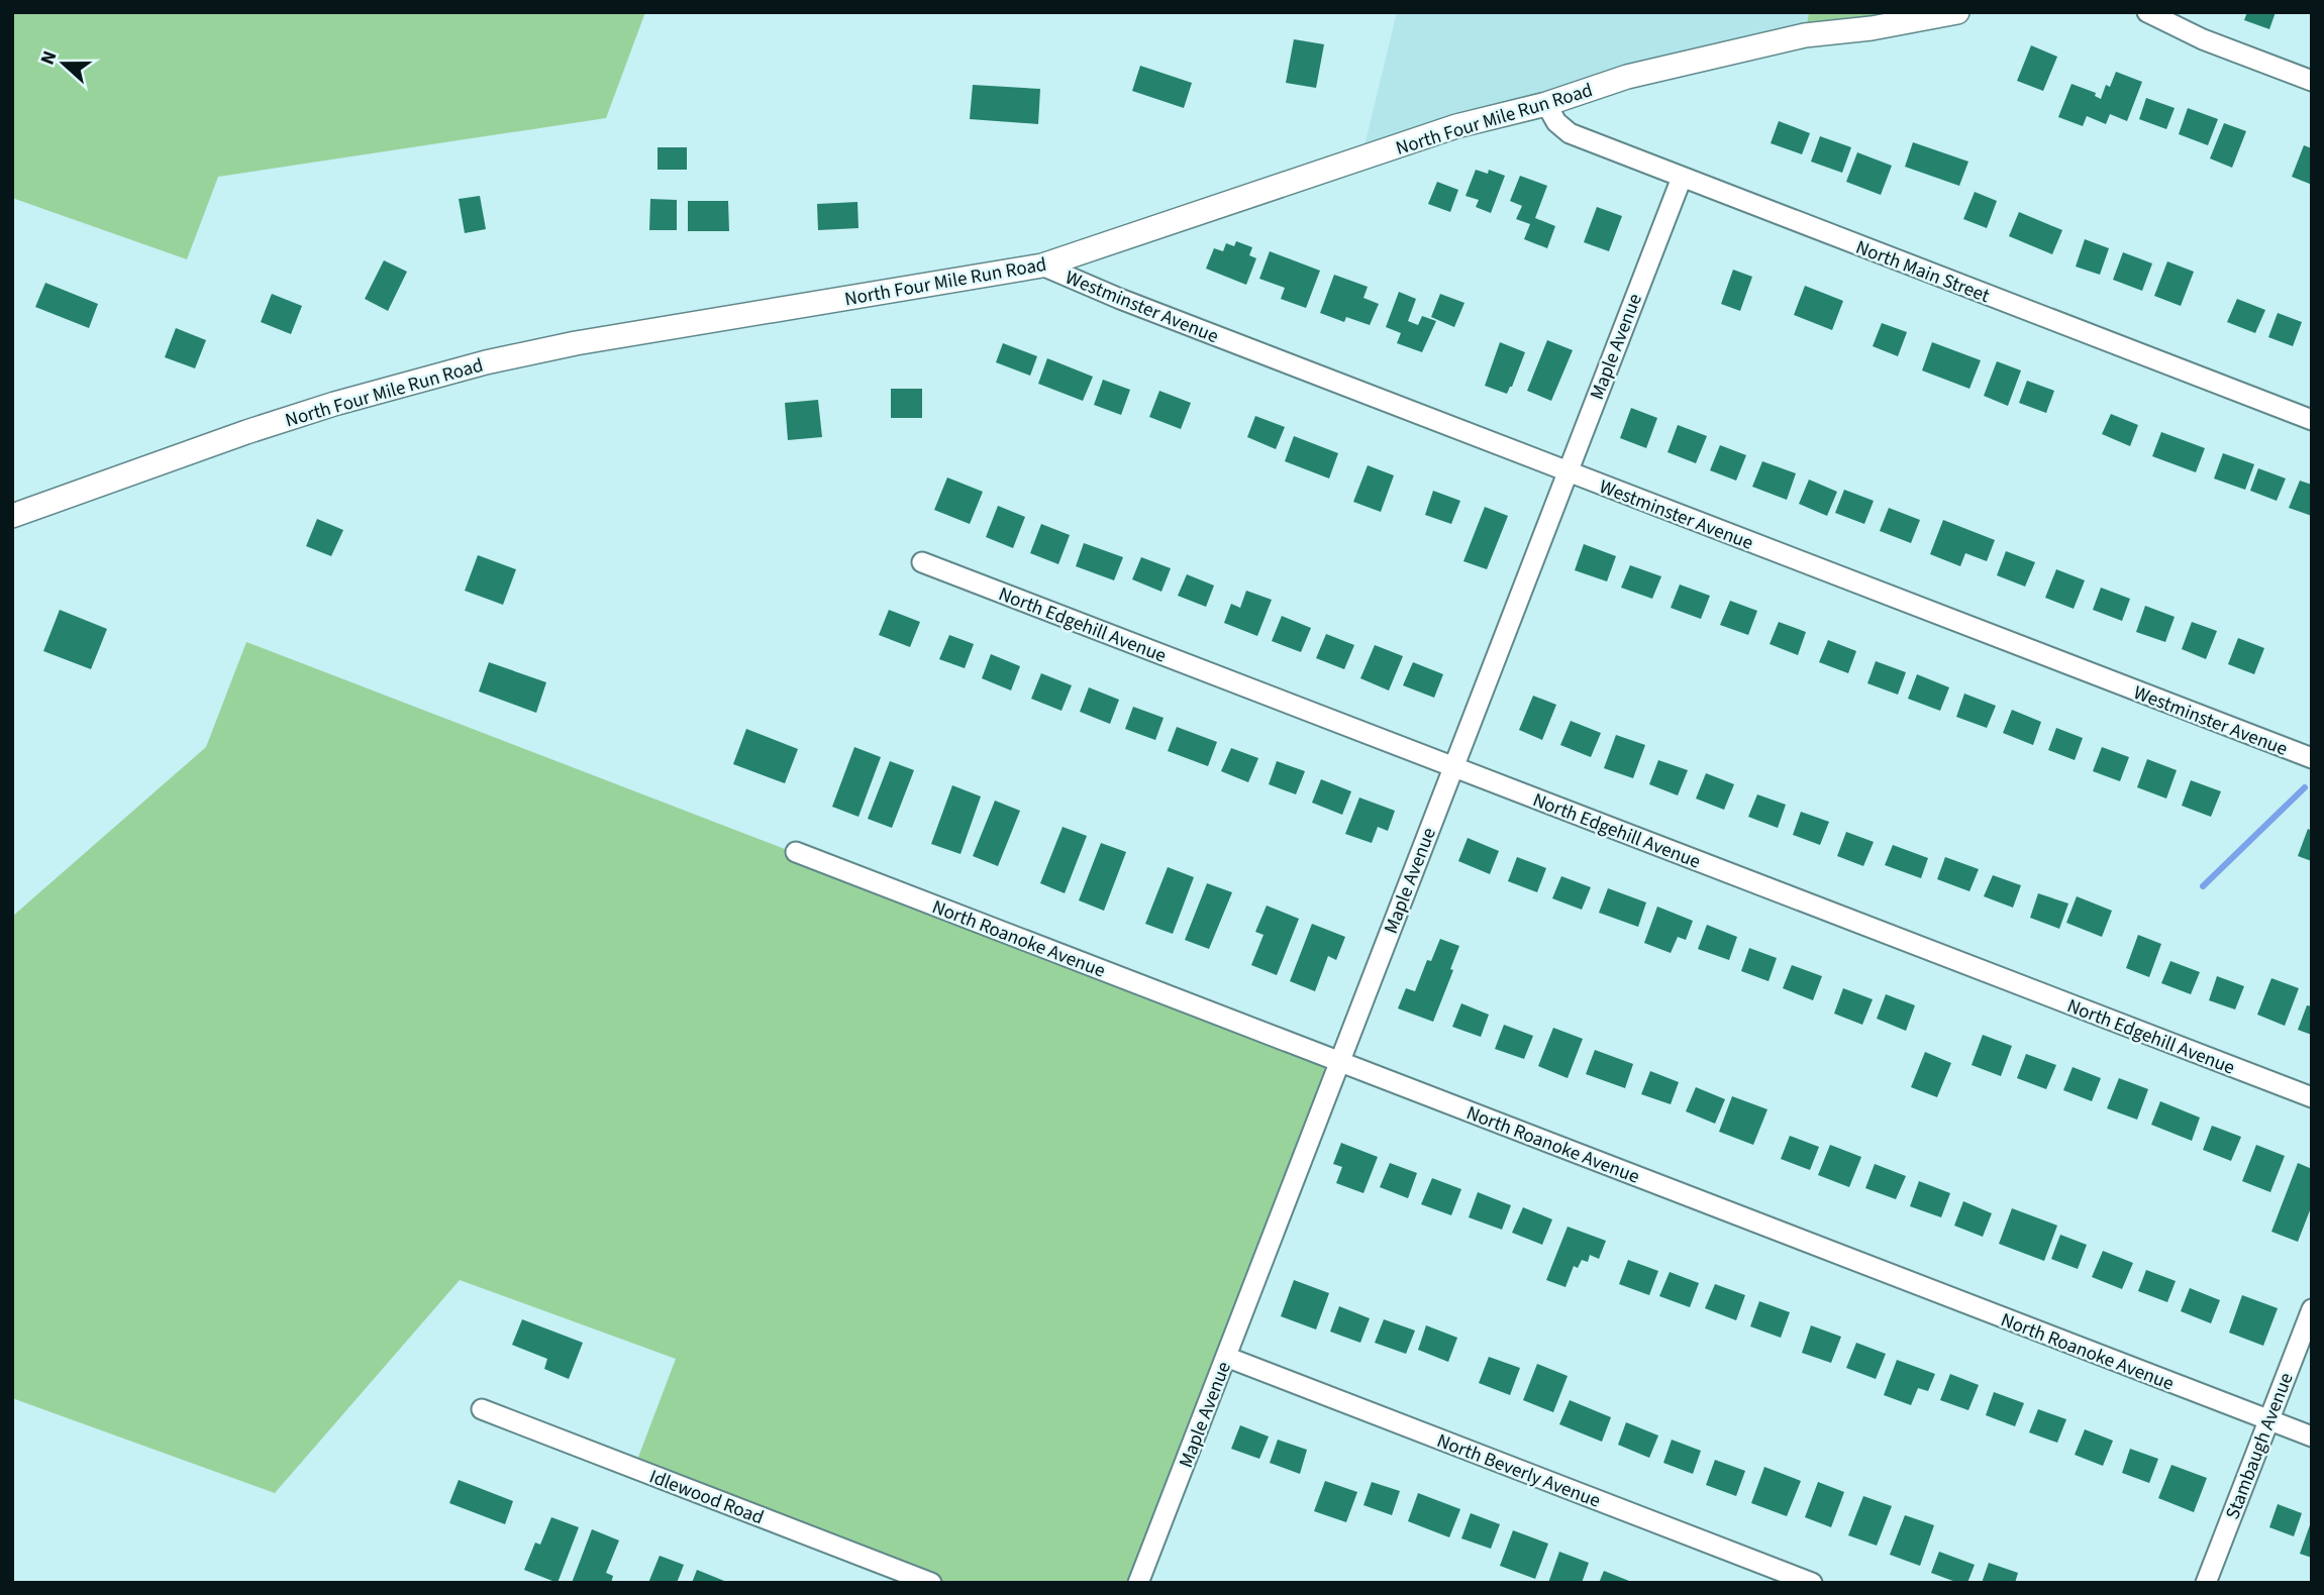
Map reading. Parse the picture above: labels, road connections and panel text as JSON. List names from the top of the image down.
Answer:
{
  "streets": {
    "street": [
      "North Four Mile Run Road",
      "North Main Street",
      "Westminster Avenue",
      "Maple Avenue",
      "North Edgehill Avenue",
      "North Roanoke Avenue",
      "Stambaugh Avenue",
      "North Beverly Avenue",
      "Idlewood Road"
    ]
  },
  "crossings": [
    ["North Four Mile Run Road", "North Main Street"],
    ["North Four Mile Run Road", "Westminster Avenue"],
    ["North Main Street", "Maple Avenue"],
    ["Westminster Avenue", "Maple Avenue"],
    ["Maple Avenue", "North Edgehill Avenue"],
    ["Maple Avenue", "North Roanoke Avenue"],
    ["Maple Avenue", "North Beverly Avenue"],
    ["North Roanoke Avenue", "Stambaugh Avenue"]
  ],
  "north": "left"
}
